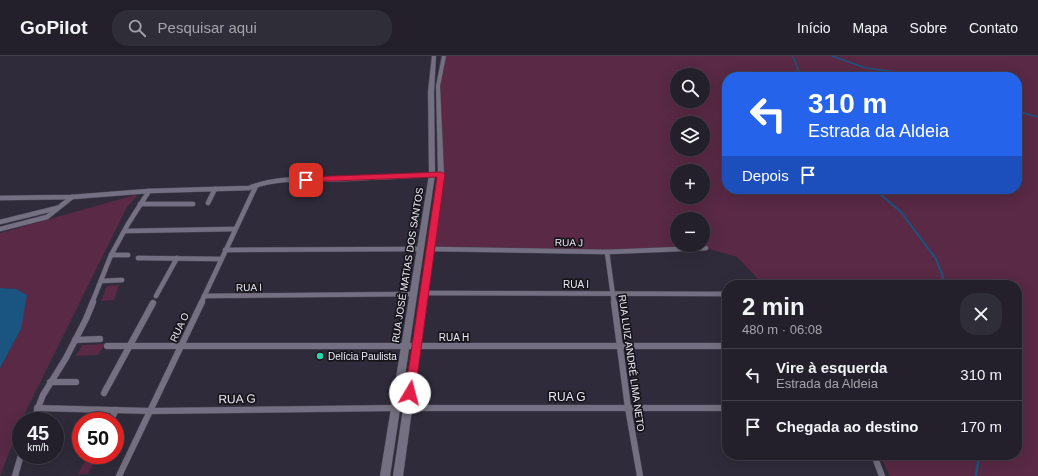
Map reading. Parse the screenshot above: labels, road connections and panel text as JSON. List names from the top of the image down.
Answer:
{
  "streets": {
    "main road": ["RUA JOSÉ MATIAS DOS SANTOS"],
    "street": [
      "RUA J",
      "RUA I",
      "RUA O",
      "RUA H",
      "RUA LUIZ ANDRÉ LIMA NETO",
      "RUA G"
    ]
  },
  "crossings": [
    ["RUA J", "RUA JOSÉ MATIAS DOS SANTOS"],
    ["RUA J", "RUA LUIZ ANDRÉ LIMA NETO"],
    ["RUA JOSÉ MATIAS DOS SANTOS", "RUA I"],
    ["RUA JOSÉ MATIAS DOS SANTOS", "RUA H"],
    ["RUA JOSÉ MATIAS DOS SANTOS", "RUA G"],
    ["RUA I", "RUA O"],
    ["RUA I", "RUA LUIZ ANDRÉ LIMA NETO"],
    ["RUA O", "RUA H"],
    ["RUA O", "RUA G"],
    ["RUA H", "RUA LUIZ ANDRÉ LIMA NETO"],
    ["RUA LUIZ ANDRÉ LIMA NETO", "RUA G"]
  ],
  "places": ["Delícia Paulista"],
  "page": {
    "header": "GoPilot",
    "search": "Pesquisar aqui",
    "nav": [
      "Início",
      "Mapa",
      "Sobre",
      "Contato"
    ],
    "map_buttons": ["+", "−"],
    "turn": ["310 m", "Estrada da Aldeia"],
    "then": "Depois",
    "heading": ["2 min", "480 m · 06:08"],
    "list": [
      {
        "name": "Vire à esquerda",
        "note": "Estrada da Aldeia",
        "value": "310 m"
      },
      {
        "name": "Chegada ao destino",
        "value": "170 m"
      }
    ],
    "speed": "45 km/h",
    "limit": "50"
  }
}
